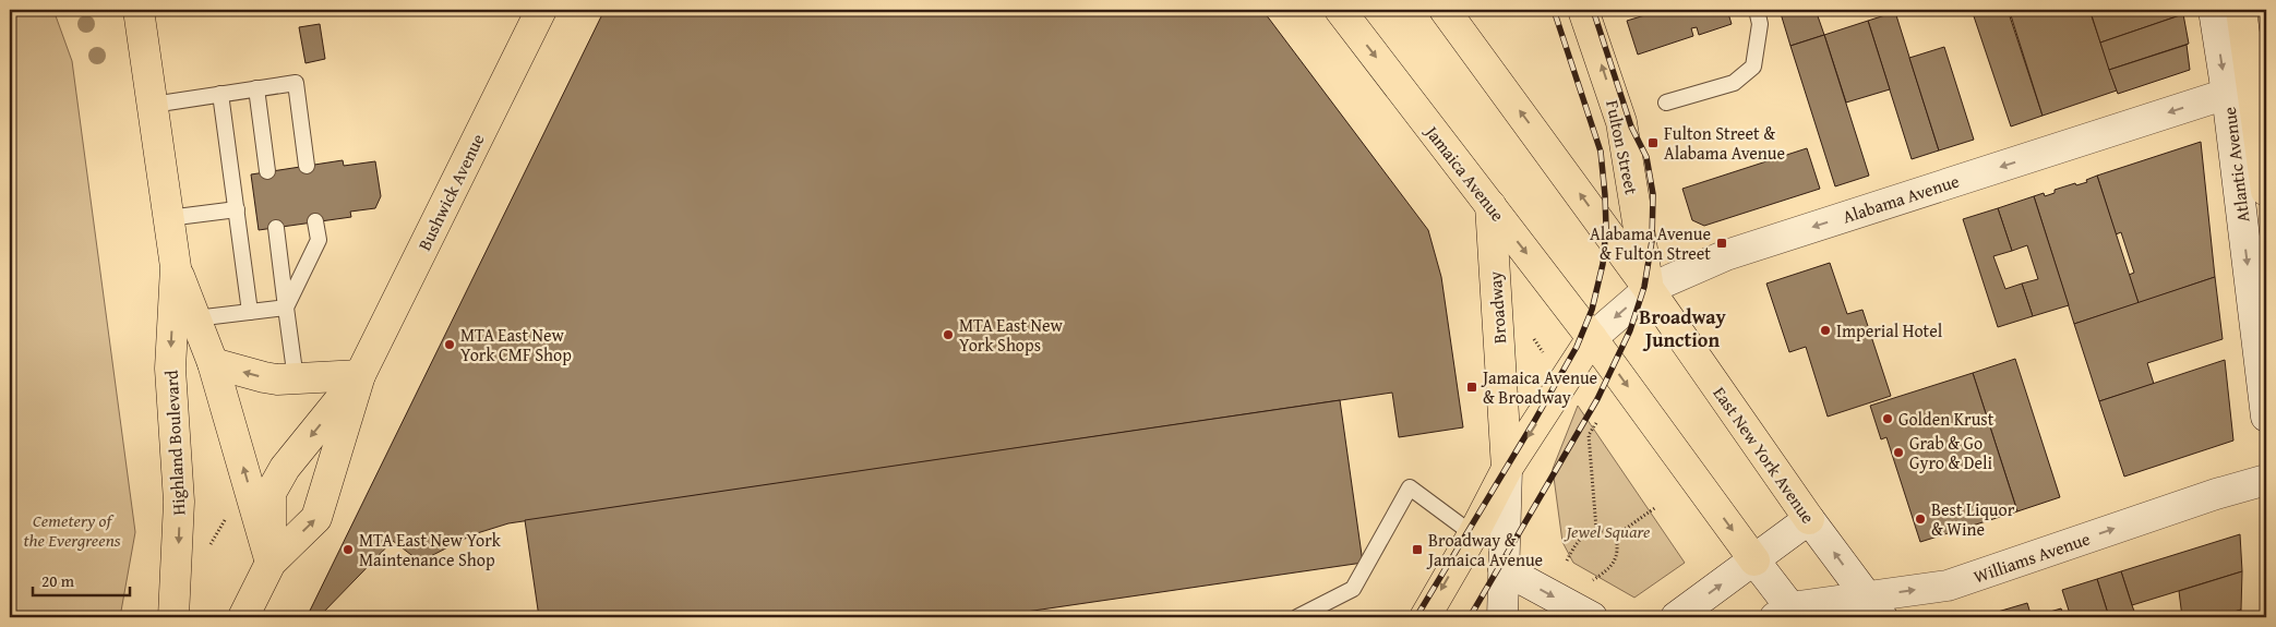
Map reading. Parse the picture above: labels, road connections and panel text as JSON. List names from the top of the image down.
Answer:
{
  "streets": {
    "main road": [
      "Fulton Street",
      "Atlantic Avenue",
      "Jamaica Avenue",
      "Bushwick Avenue",
      "Broadway",
      "Highland Boulevard",
      "East New York Avenue"
    ],
    "street": ["Alabama Avenue", "Williams Avenue"]
  },
  "crossings": [
    ["Fulton Street", "Alabama Avenue"],
    ["Fulton Street", "East New York Avenue"],
    ["Atlantic Avenue", "Alabama Avenue"],
    ["Jamaica Avenue", "Alabama Avenue"],
    ["Jamaica Avenue", "Broadway"],
    ["Bushwick Avenue", "Highland Boulevard"],
    ["Alabama Avenue", "East New York Avenue"],
    ["East New York Avenue", "Williams Avenue"]
  ],
  "one_way": ["Atlantic Avenue", "Alabama Avenue", "Williams Avenue"],
  "districts": ["Broadway Junction"],
  "parks": ["Cemetery of the Evergreens", "Jewel Square"],
  "places": {
    "transit": [
      "Fulton Street & Alabama Avenue",
      "Alabama Avenue & Fulton Street",
      "Jamaica Avenue & Broadway",
      "Broadway & Jamaica Avenue"
    ],
    "other": [
      "Imperial Hotel",
      "MTA East New York Shops",
      "MTA East New York CMF Shop",
      "Golden Krust",
      "Grab & Go Gyro & Deli",
      "Best Liquor & Wine",
      "MTA East New York Maintenance Shop"
    ]
  },
  "scale_bar": "20 m"
}
